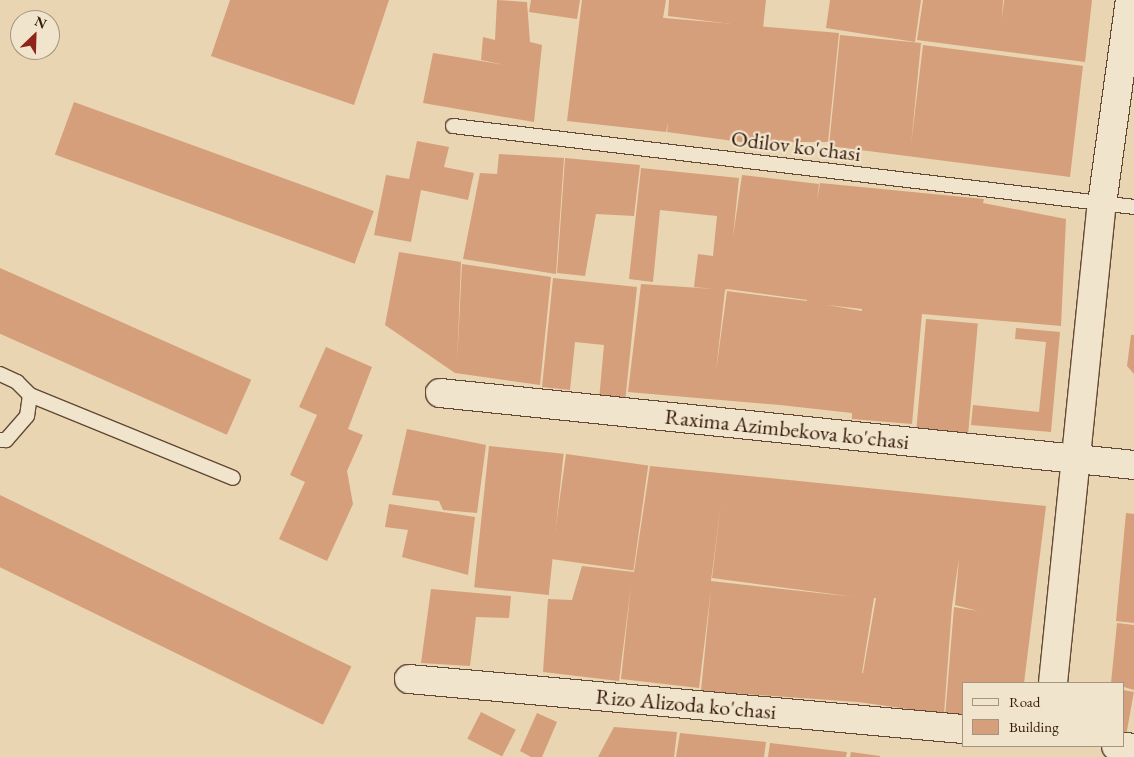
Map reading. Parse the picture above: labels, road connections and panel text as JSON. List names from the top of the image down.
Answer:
{
  "streets": {
    "street": ["Raxima Azimbekova ko'chasi", "Rizo Alizoda ko'chasi"],
    "lane": ["Odilov ko'chasi"]
  },
  "legend": ["Road", "Building"],
  "north": "top right"
}
